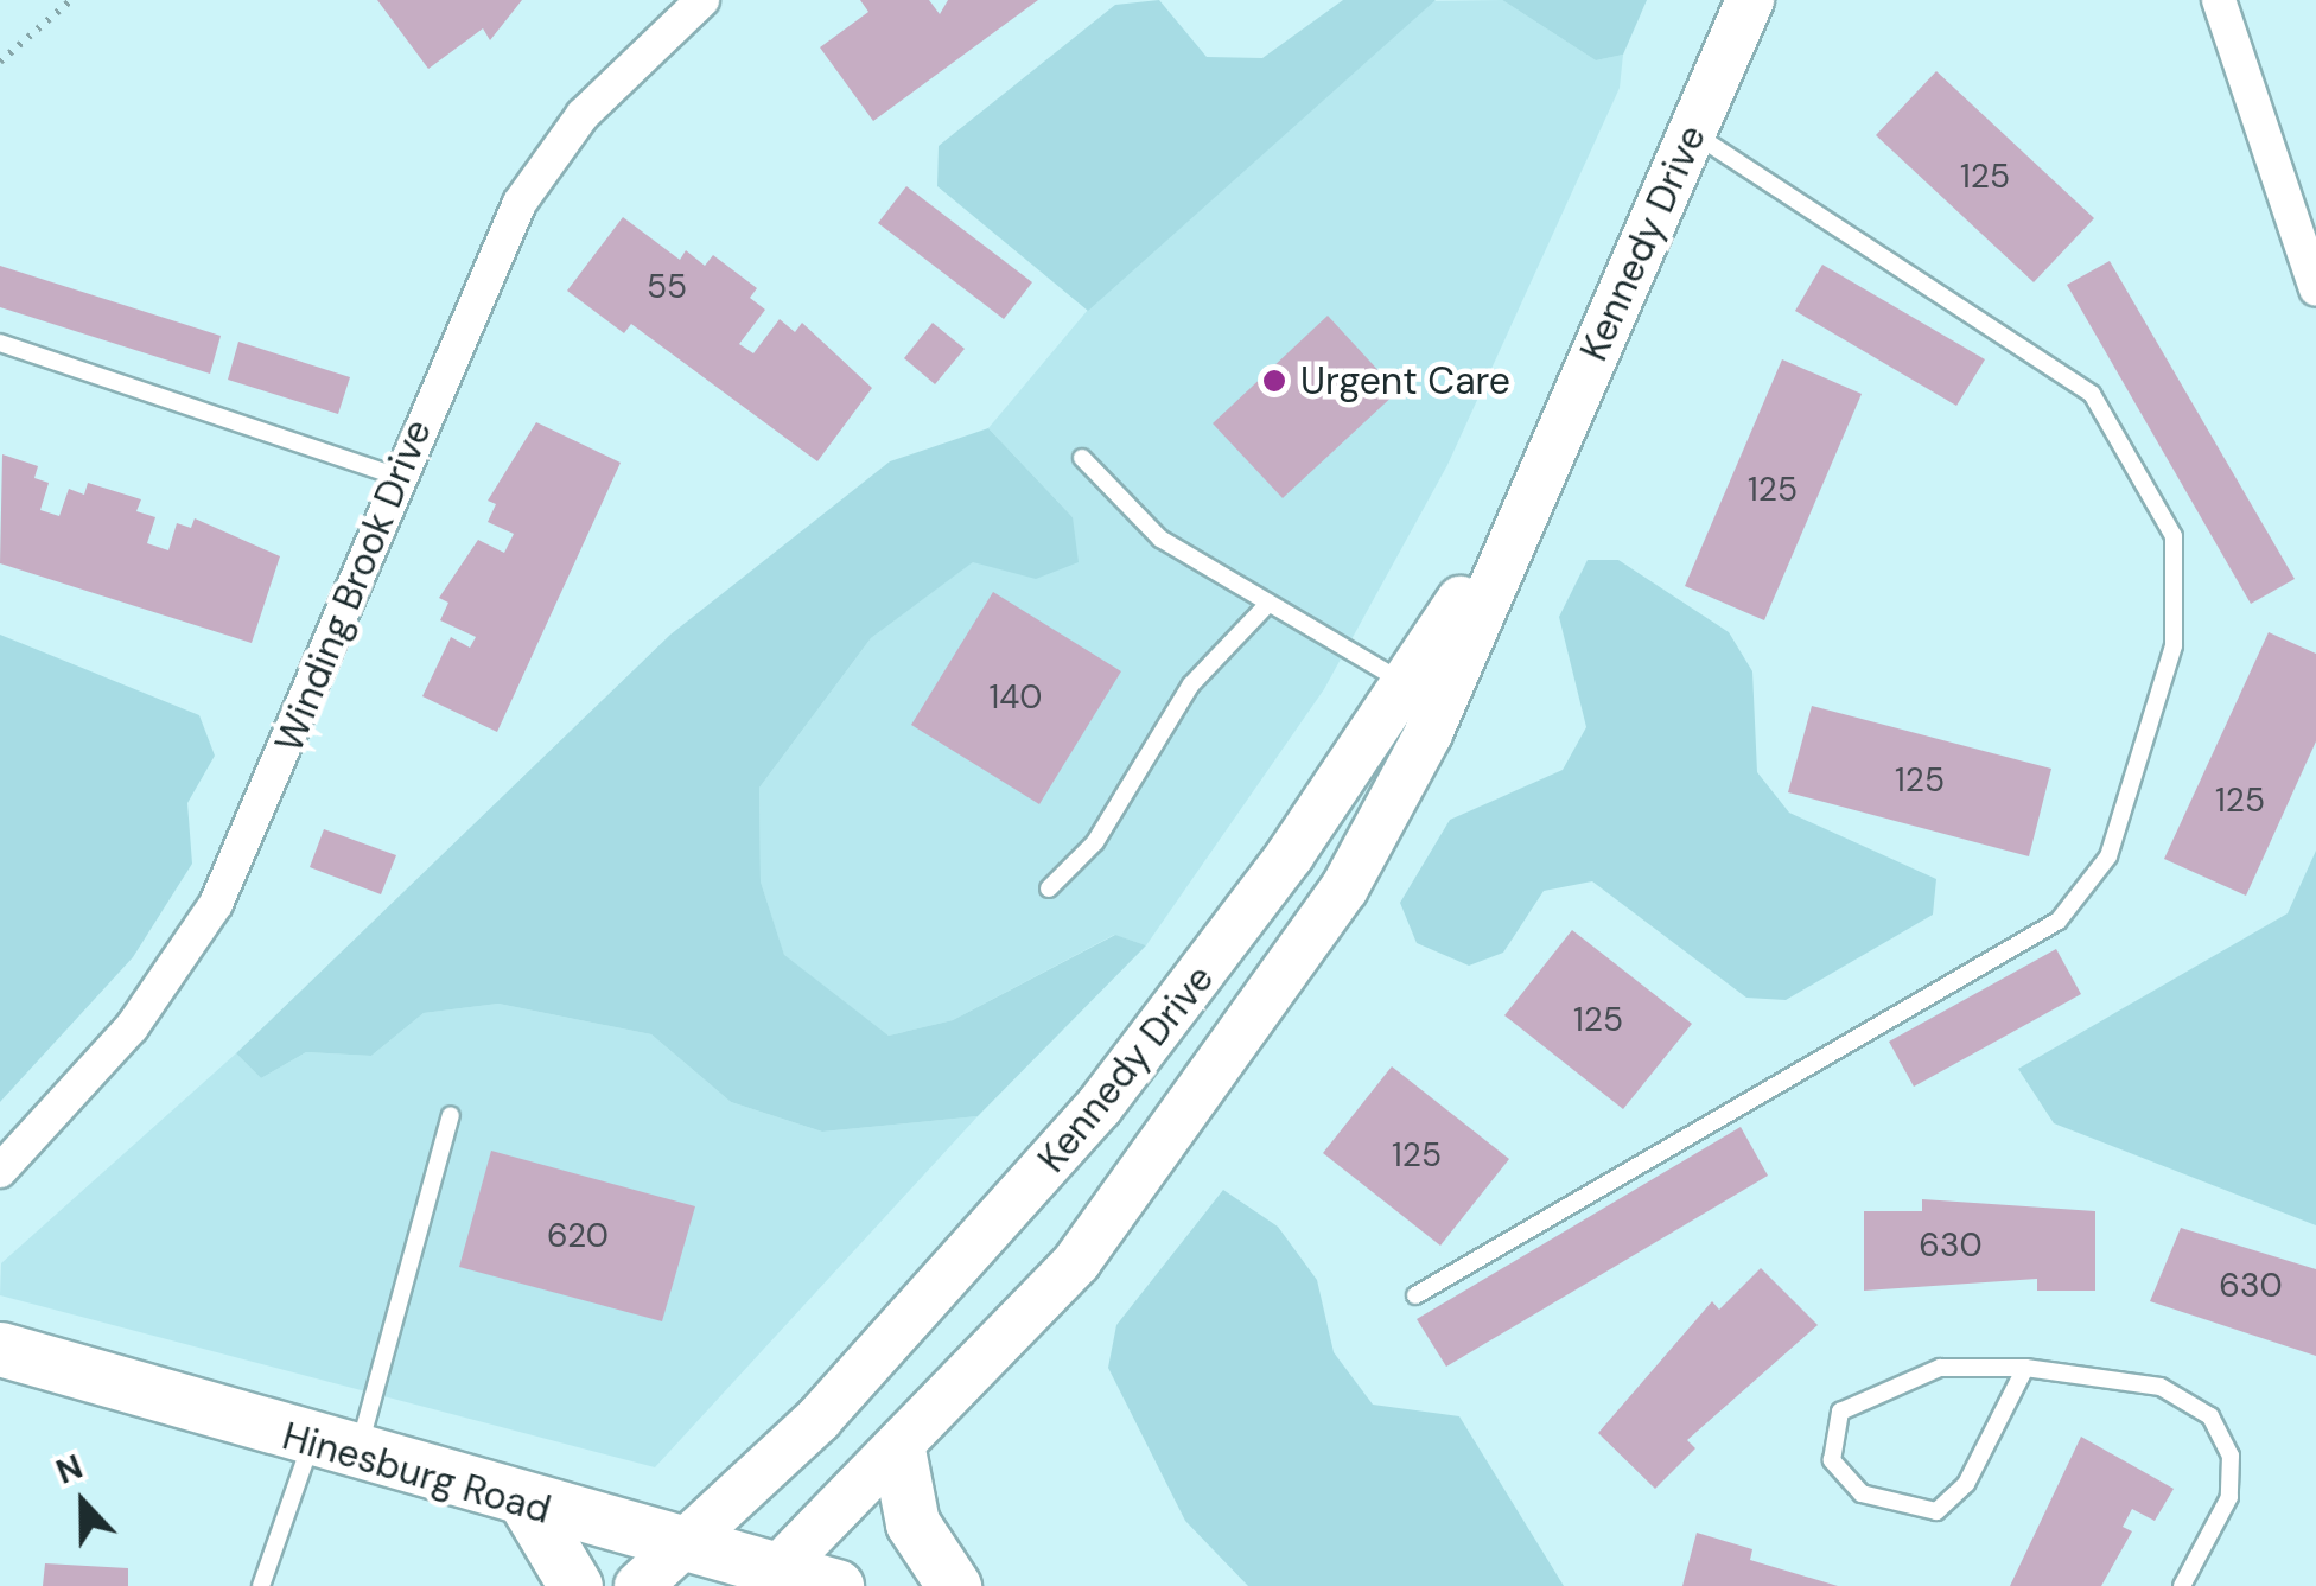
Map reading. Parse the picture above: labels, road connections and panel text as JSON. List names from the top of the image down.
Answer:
{
  "streets": {
    "main road": ["Kennedy Drive", "Hinesburg Road"],
    "street": ["Winding Brook Drive"]
  },
  "crossings": [
    ["Kennedy Drive", "Hinesburg Road"]
  ],
  "places": ["Urgent Care"],
  "house_numbers": [
    "125",
    "55",
    "125",
    "140",
    "125",
    "125",
    "125",
    "125",
    "620",
    "630",
    "630"
  ],
  "north": "top"
}
